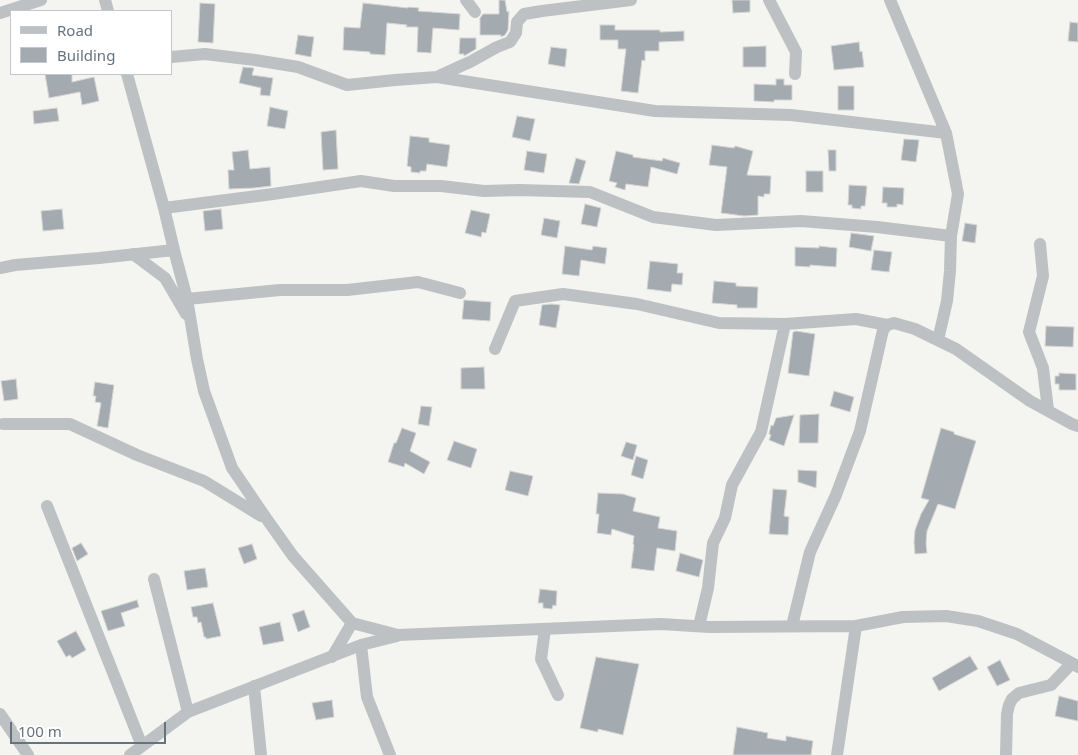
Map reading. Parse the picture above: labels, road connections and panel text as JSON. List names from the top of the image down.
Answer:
{
  "legend": ["Road", "Building"],
  "scale_bar": "100 m"
}
